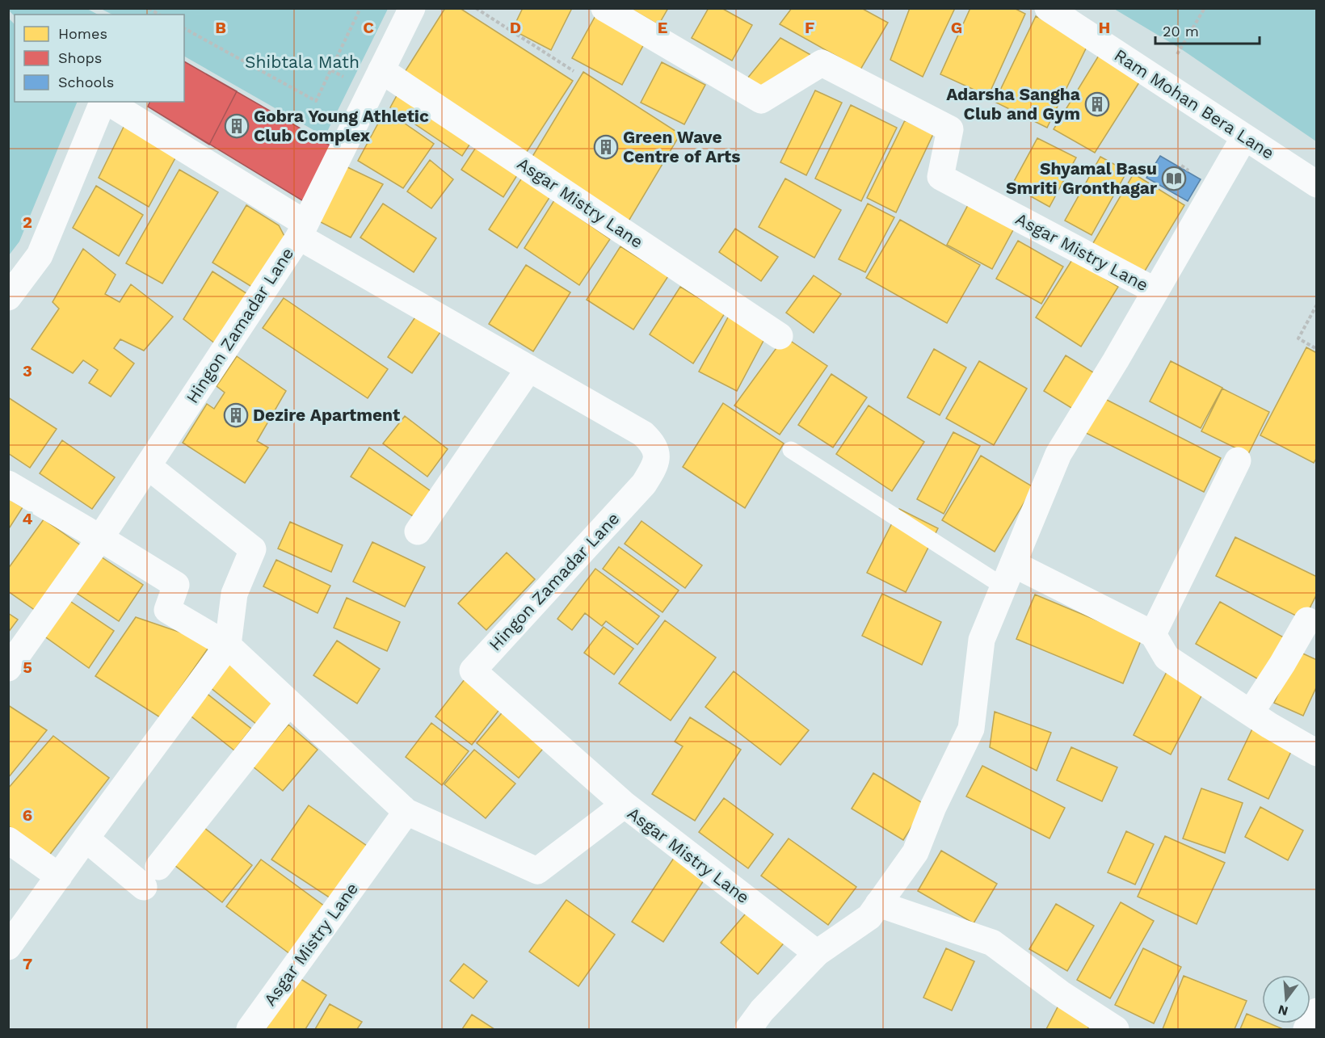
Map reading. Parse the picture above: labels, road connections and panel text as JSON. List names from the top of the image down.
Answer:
{
  "streets": {
    "street": ["Ram Mohan Bera Lane", "Asgar Mistry Lane", "Hingon Zamadar Lane"]
  },
  "crossings": [
    ["Ram Mohan Bera Lane", "Asgar Mistry Lane"],
    ["Asgar Mistry Lane", "Hingon Zamadar Lane"]
  ],
  "parks": ["Shibtala Math"],
  "places": {
    "building": [
      "Adarsha Sangha Club and Gym",
      "Gobra Young Athletic Club Complex",
      "Green Wave Centre of Arts",
      "Dezire Apartment"
    ],
    "library": ["Shyamal Basu Smriti Gronthagar"]
  },
  "legend": ["Homes", "Shops", "Schools"],
  "scale_bar": "20 m",
  "north": "bottom",
  "grid": {
    "columns": [
      "B",
      "C",
      "D",
      "E",
      "F",
      "G",
      "H"
    ],
    "rows": [
      "2",
      "3",
      "4",
      "5",
      "6",
      "7"
    ]
  }
}
